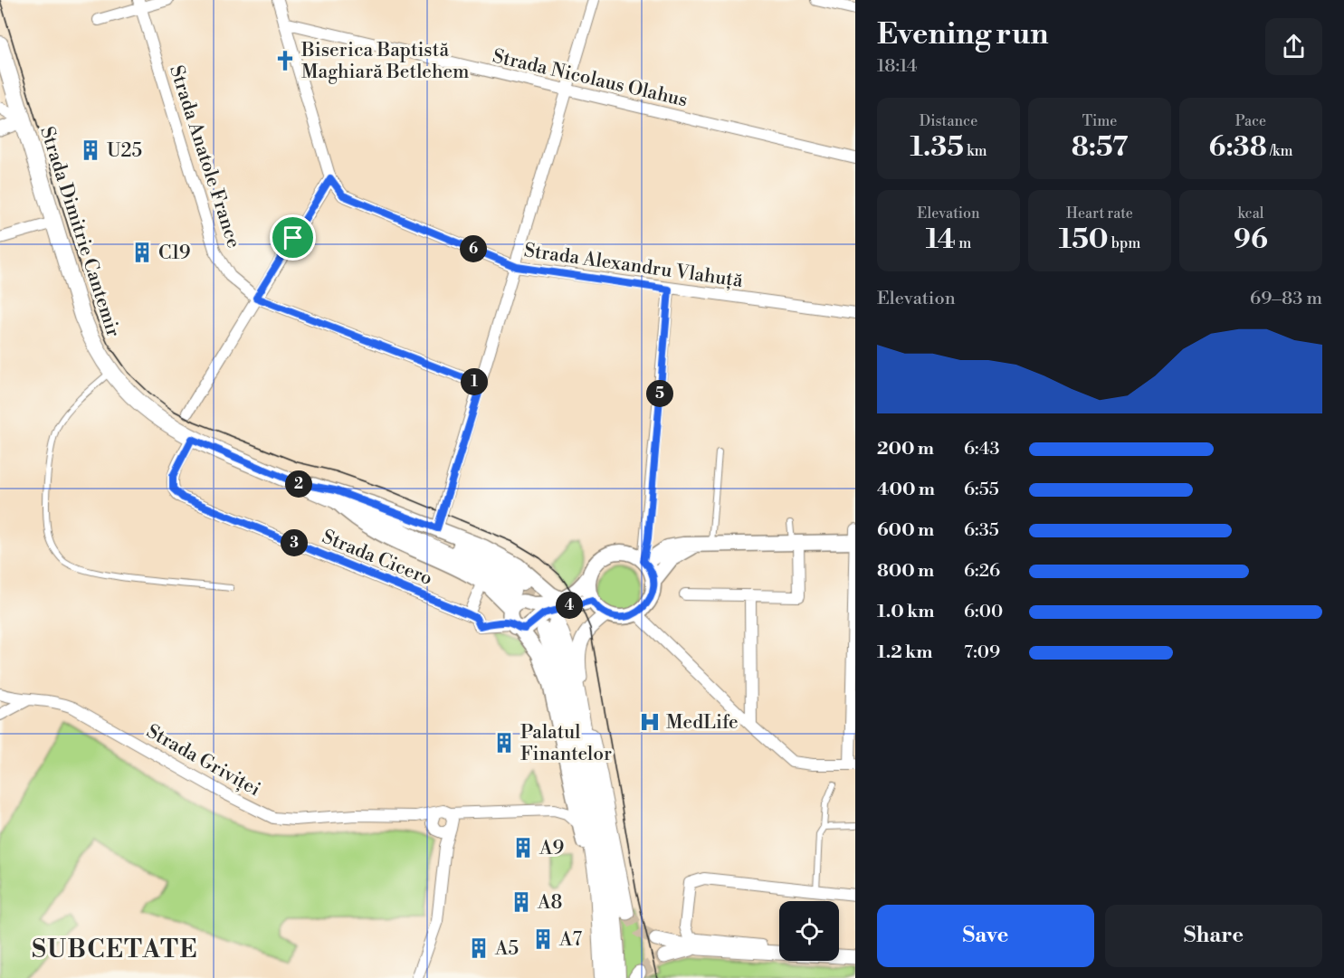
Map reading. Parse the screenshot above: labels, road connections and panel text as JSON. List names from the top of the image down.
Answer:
{
  "streets": {
    "main road": ["Strada Dimitrie Cantemir"],
    "street": [
      "Strada Nicolaus Olahus",
      "Strada Anatole France",
      "Strada Alexandru Vlahuță",
      "Strada Cicero",
      "Strada Griviței"
    ]
  },
  "crossings": [
    ["Strada Dimitrie Cantemir", "Strada Cicero"]
  ],
  "districts": ["SUBCETATE"],
  "places": {
    "church": ["Biserica Baptistă Maghiară Betlehem"],
    "building": [
      "U25",
      "C19",
      "Palatul Finantelor",
      "A9",
      "A8",
      "A7",
      "A5"
    ],
    "hospital": ["MedLife"]
  },
  "page": {
    "heading": ["Evening run", "18:14"],
    "stats": [
      ["Distance", "1.35 km"],
      ["Time", "8:57"],
      ["Pace", "6:38 /km"],
      ["Elevation", "14 m"],
      ["Heart rate", "150 bpm"],
      ["kcal", "96"]
    ],
    "pins": [
      "6",
      "1",
      "5",
      "2",
      "3",
      "4"
    ],
    "chart": ["Elevation", "69–83 m"],
    "list": [
      {
        "name": "200 m",
        "note": "6:43"
      },
      {
        "name": "400 m",
        "note": "6:55"
      },
      {
        "name": "600 m",
        "note": "6:35"
      },
      {
        "name": "800 m",
        "note": "6:26"
      },
      {
        "name": "1.0 km",
        "note": "6:00"
      },
      {
        "name": "1.2 km",
        "note": "7:09"
      }
    ],
    "buttons": ["Save", "Share"]
  }
}
